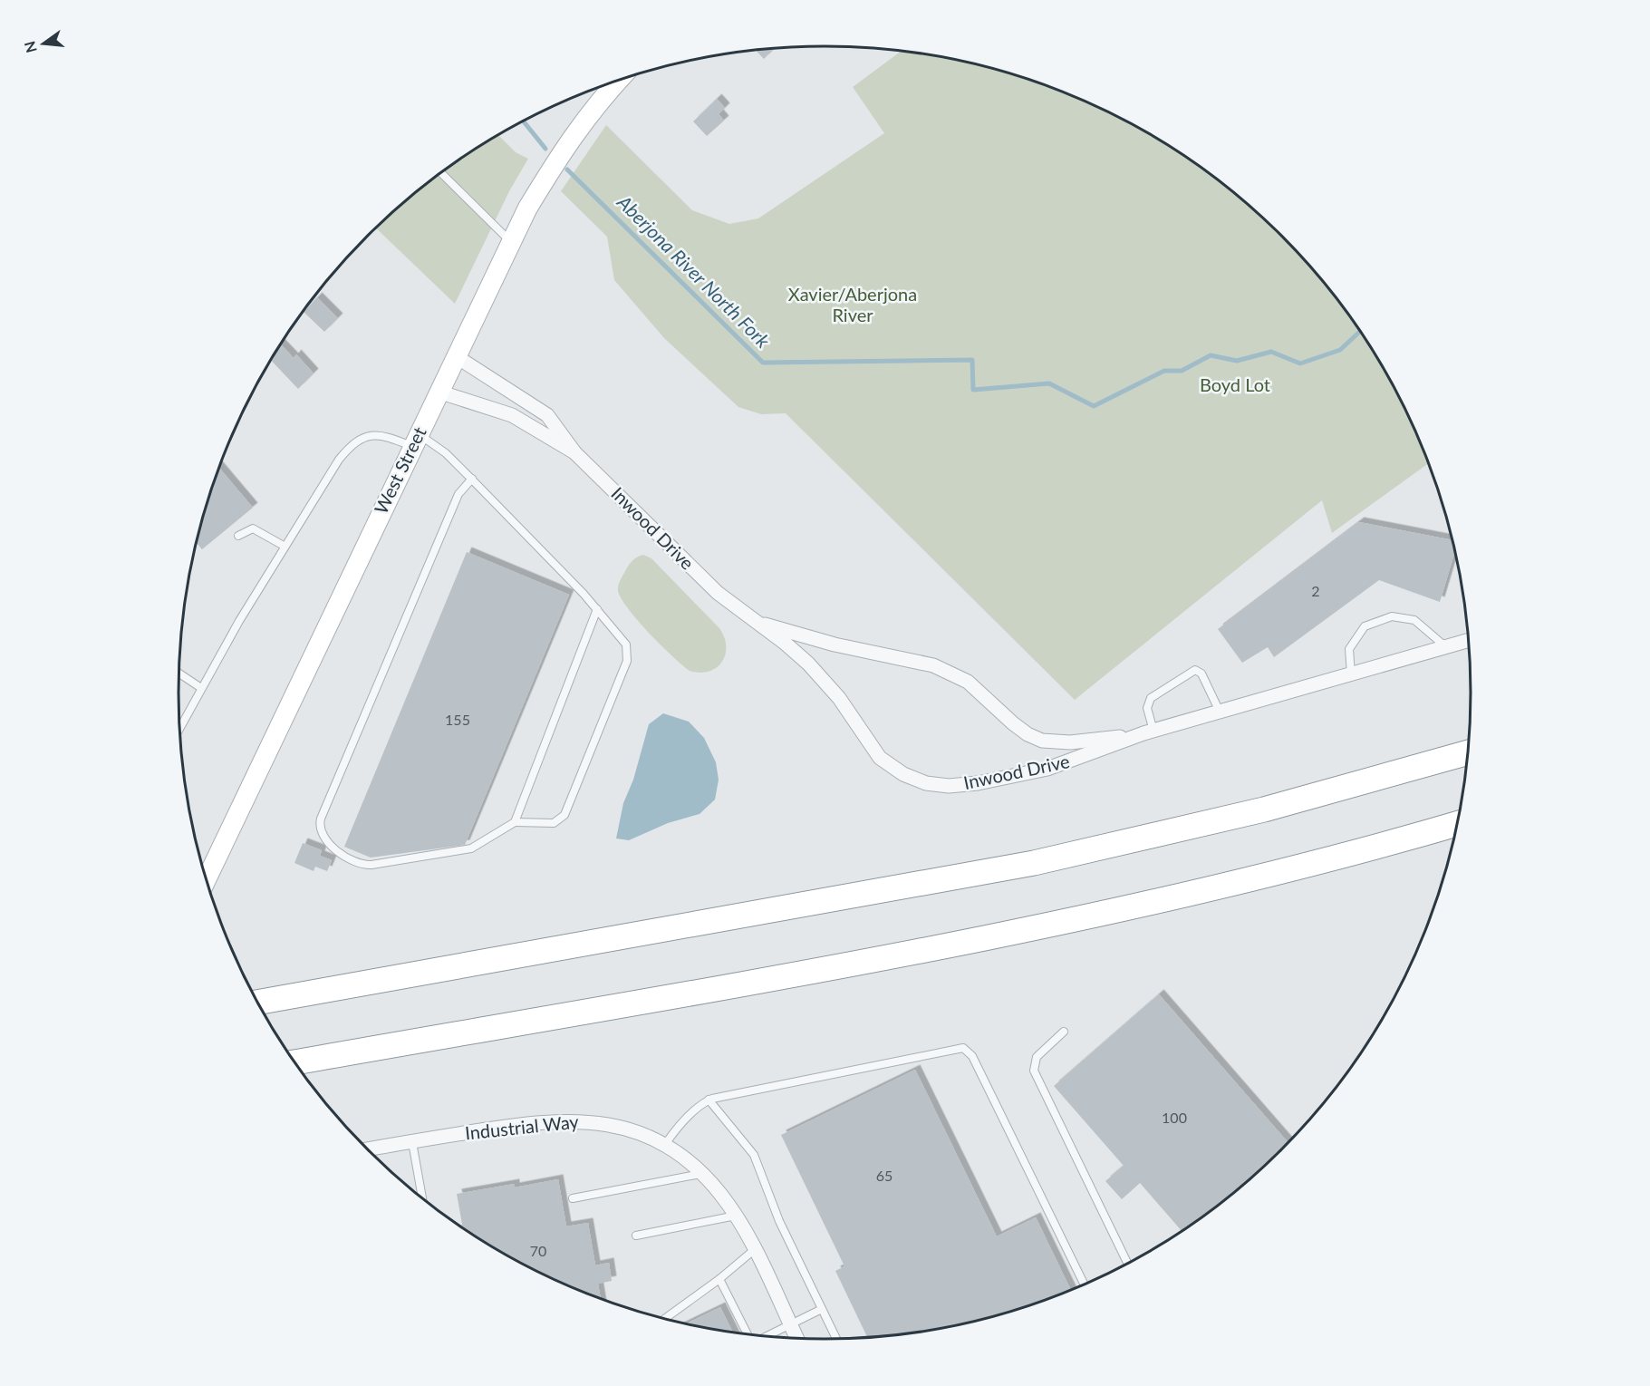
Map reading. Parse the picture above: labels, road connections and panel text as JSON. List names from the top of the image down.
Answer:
{
  "streets": {
    "main road": ["West Street"],
    "street": ["Inwood Drive", "Industrial Way"]
  },
  "crossings": [
    ["West Street", "Inwood Drive"]
  ],
  "water": ["Aberjona River North Fork"],
  "parks": ["Xavier/Aberjona River", "Boyd Lot"],
  "house_numbers": [
    "2",
    "155",
    "100",
    "65",
    "70"
  ],
  "north": "left"
}
